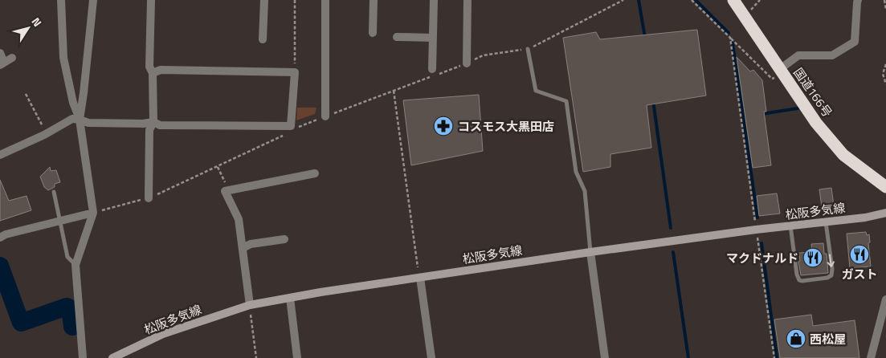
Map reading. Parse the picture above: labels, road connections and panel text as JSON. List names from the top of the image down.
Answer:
{
  "streets": {
    "highway": ["国道166号"],
    "main road": ["松阪多気線"]
  },
  "places": {
    "pharmacy": ["コスモス大黒田店"],
    "restaurant": ["ガスト", "マクドナルド"],
    "shop": ["西松屋"]
  },
  "north": "top right"
}
